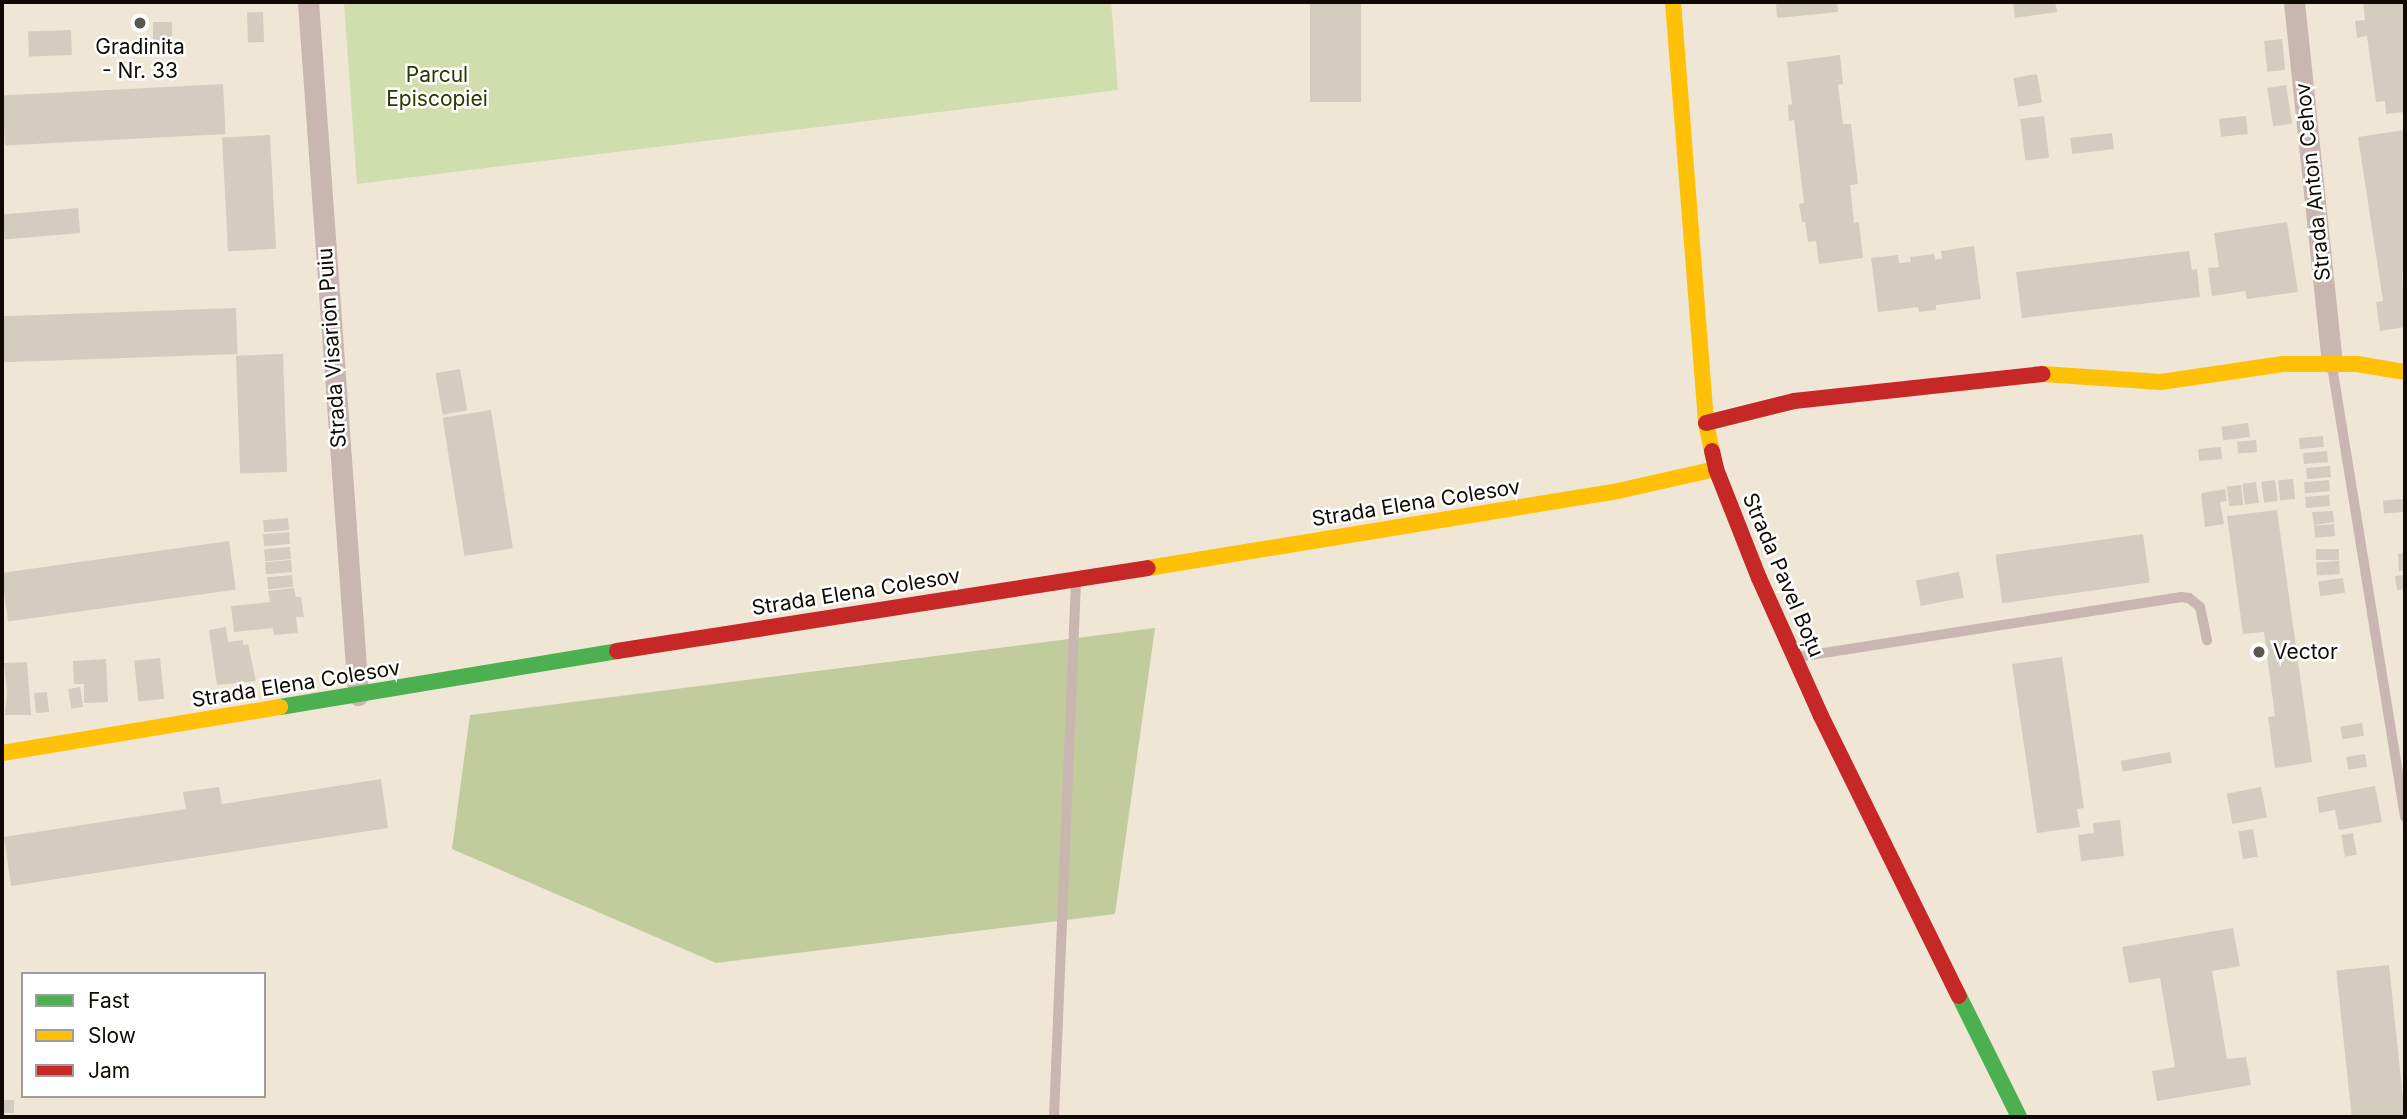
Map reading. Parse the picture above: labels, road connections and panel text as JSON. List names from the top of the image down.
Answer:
{
  "streets": {
    "street": [
      "Strada Anton Cehov",
      "Strada Visarion Puiu",
      "Strada Elena Colesov",
      "Strada Pavel Boțu"
    ]
  },
  "crossings": [
    ["Strada Visarion Puiu", "Strada Elena Colesov"],
    ["Strada Elena Colesov", "Strada Pavel Boțu"]
  ],
  "parks": ["Parcul Episcopiei"],
  "places": ["Gradinita - Nr. 33", "Vector"],
  "legend": ["Fast", "Slow", "Jam"]
}
